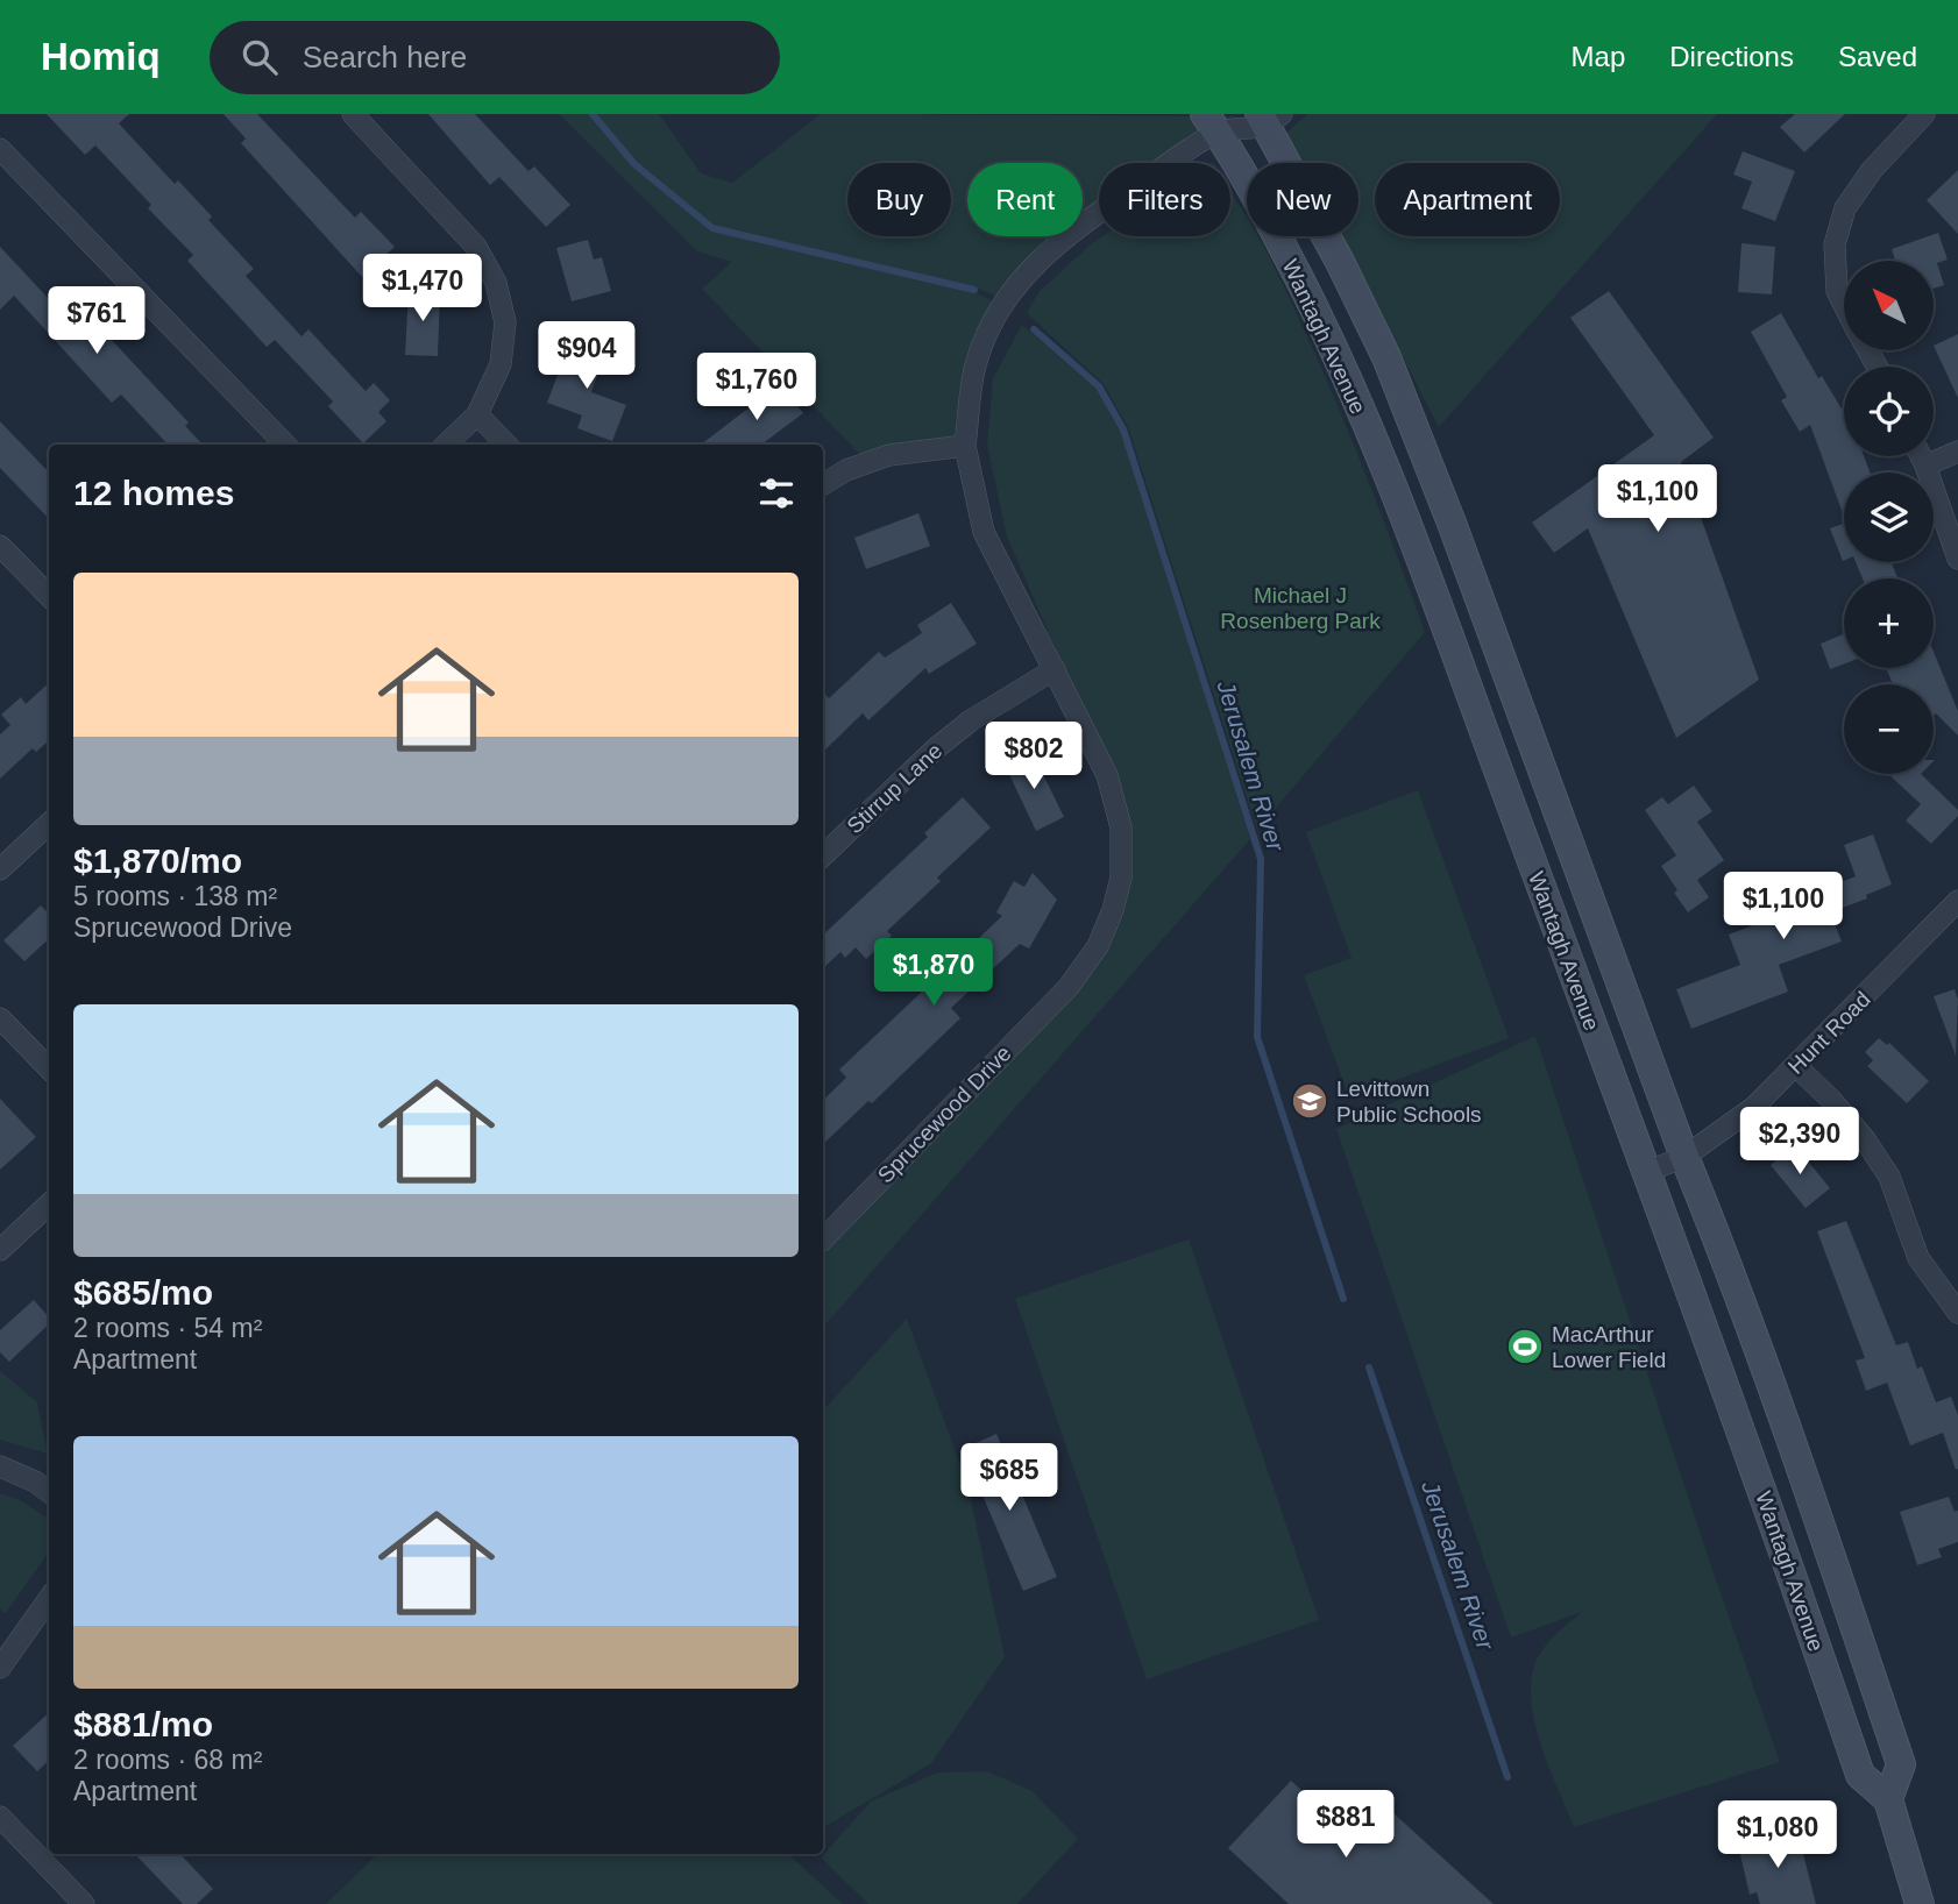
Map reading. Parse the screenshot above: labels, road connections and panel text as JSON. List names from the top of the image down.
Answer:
{
  "streets": {
    "main road": ["Wantagh Avenue"],
    "street": ["Stirrup Lane", "Hunt Road", "Sprucewood Drive"]
  },
  "crossings": [
    ["Wantagh Avenue", "Hunt Road"],
    ["Wantagh Avenue", "Sprucewood Drive"],
    ["Stirrup Lane", "Sprucewood Drive"]
  ],
  "water": ["Jerusalem River"],
  "parks": ["Michael J Rosenberg Park"],
  "places": {
    "school or university": ["Levittown Public Schools"],
    "sports": ["MacArthur Lower Field"]
  },
  "north": "top left",
  "page": {
    "header": "Homiq",
    "search": "Search here",
    "nav": ["Map", "Directions", "Saved"],
    "chip": [
      "Buy",
      "Rent",
      "Filters",
      "New",
      "Apartment"
    ],
    "price": [
      "$1,470",
      "$761",
      "$904",
      "$1,760",
      "$1,100",
      "$802",
      "$1,100",
      "$1,870",
      "$2,390",
      "$685",
      "$881",
      "$1,080"
    ],
    "map_buttons": ["+", "−"],
    "heading": "12 homes",
    "list": [
      {
        "name": "$1,870/mo",
        "note": "5 rooms · 138 m² · Sprucewood Drive"
      },
      {
        "name": "$685/mo",
        "note": "2 rooms · 54 m² · Apartment"
      },
      {
        "name": "$881/mo",
        "note": "2 rooms · 68 m² · Apartment"
      }
    ]
  }
}
